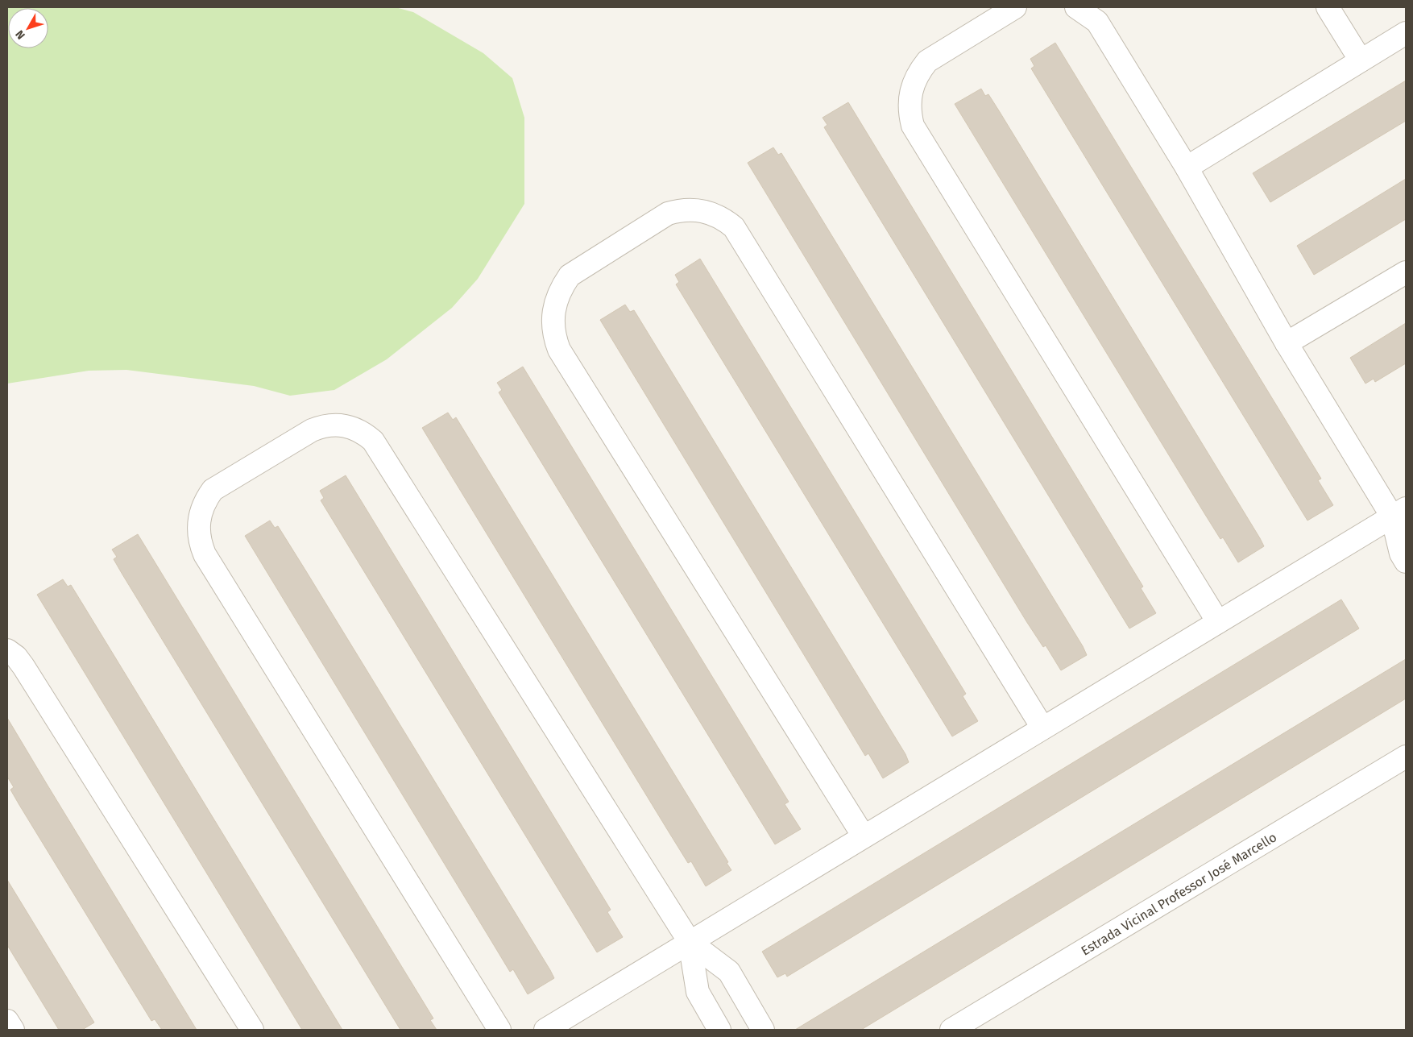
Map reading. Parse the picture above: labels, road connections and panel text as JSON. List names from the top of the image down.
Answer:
{
  "streets": {
    "street": ["Estrada Vicinal Professor José Marcello"]
  },
  "north": "bottom left"
}
